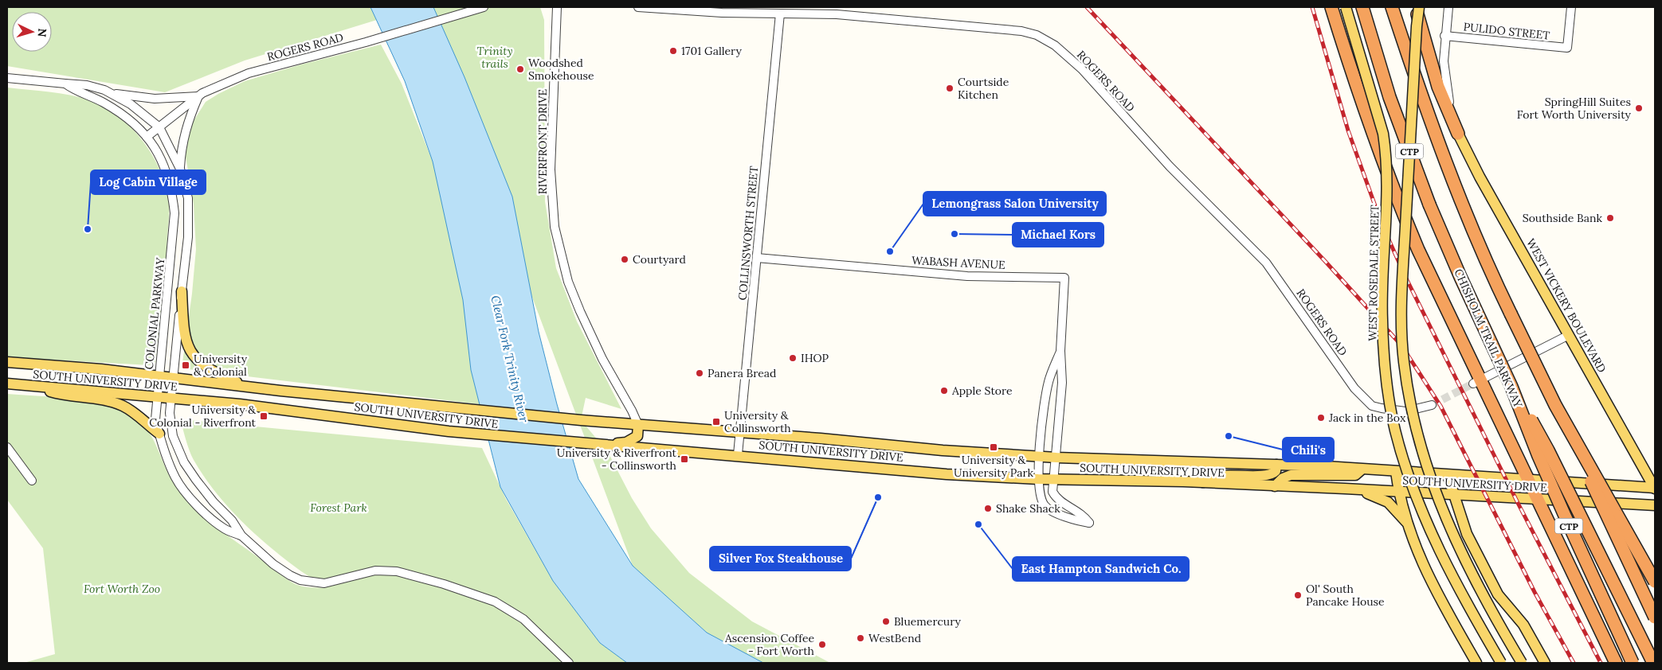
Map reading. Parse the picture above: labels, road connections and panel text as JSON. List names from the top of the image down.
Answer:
{
  "streets": {
    "highway": ["CTP", "CHISHOLM TRAIL PARKWAY"],
    "main road": ["WEST ROSEDALE STREET", "WEST VICKERY BOULEVARD", "SOUTH UNIVERSITY DRIVE"],
    "street": [
      "PULIDO STREET",
      "ROGERS ROAD",
      "RIVERFRONT DRIVE",
      "COLLINSWORTH STREET",
      "WABASH AVENUE",
      "COLONIAL PARKWAY"
    ]
  },
  "crossings": [
    ["ROGERS ROAD", "COLLINSWORTH STREET"],
    ["ROGERS ROAD", "COLONIAL PARKWAY"],
    ["RIVERFRONT DRIVE", "SOUTH UNIVERSITY DRIVE"],
    ["COLLINSWORTH STREET", "WABASH AVENUE"],
    ["COLLINSWORTH STREET", "SOUTH UNIVERSITY DRIVE"],
    ["WEST VICKERY BOULEVARD", "SOUTH UNIVERSITY DRIVE"],
    ["COLONIAL PARKWAY", "SOUTH UNIVERSITY DRIVE"]
  ],
  "water": ["Clear Fork Trinity River"],
  "parks": ["Trinity trails", "Forest Park", "Fort Worth Zoo"],
  "places": {
    "other": [
      "1701 Gallery",
      "Woodshed Smokehouse",
      "Courtside Kitchen",
      "SpringHill Suites Fort Worth University",
      "Southside Bank",
      "Log Cabin Village",
      "Michael Kors",
      "Lemongrass Salon University",
      "Courtyard",
      "IHOP",
      "Panera Bread",
      "Apple Store",
      "Jack in the Box",
      "Chili's",
      "Silver Fox Steakhouse",
      "Shake Shack",
      "East Hampton Sandwich Co.",
      "Ol' South Pancake House",
      "Bluemercury",
      "WestBend",
      "Ascension Coffee - Fort Worth"
    ],
    "transit": [
      "University & Colonial",
      "University & Colonial - Riverfront",
      "University & Collinsworth",
      "University & University Park",
      "University & Riverfront - Collinsworth"
    ]
  },
  "north": "right"
}
